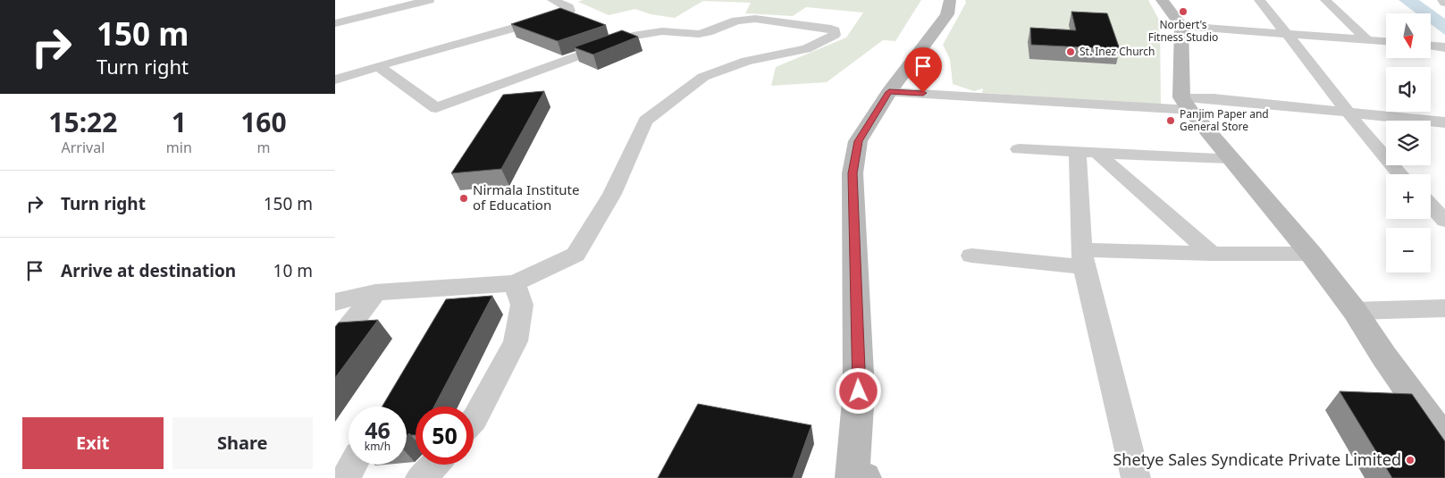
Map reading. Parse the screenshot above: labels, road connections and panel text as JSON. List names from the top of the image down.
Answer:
{
  "places": [
    "Norbert's Fitness Studio",
    "St. Inez Church",
    "Panjim Paper and General Store",
    "Nirmala Institute of Education",
    "Shetye Sales Syndicate Private Limited"
  ],
  "north": "bottom",
  "page": {
    "turn": ["150 m", "Turn right"],
    "map_buttons": ["+", "−"],
    "eta": [
      "15:22",
      "Arrival",
      "1",
      "min",
      "160",
      "m"
    ],
    "list": [
      {
        "name": "Turn right",
        "value": "150 m"
      },
      {
        "name": "Arrive at destination",
        "value": "10 m"
      }
    ],
    "speed": "46 km/h",
    "limit": "50",
    "buttons": ["Exit", "Share"]
  }
}
